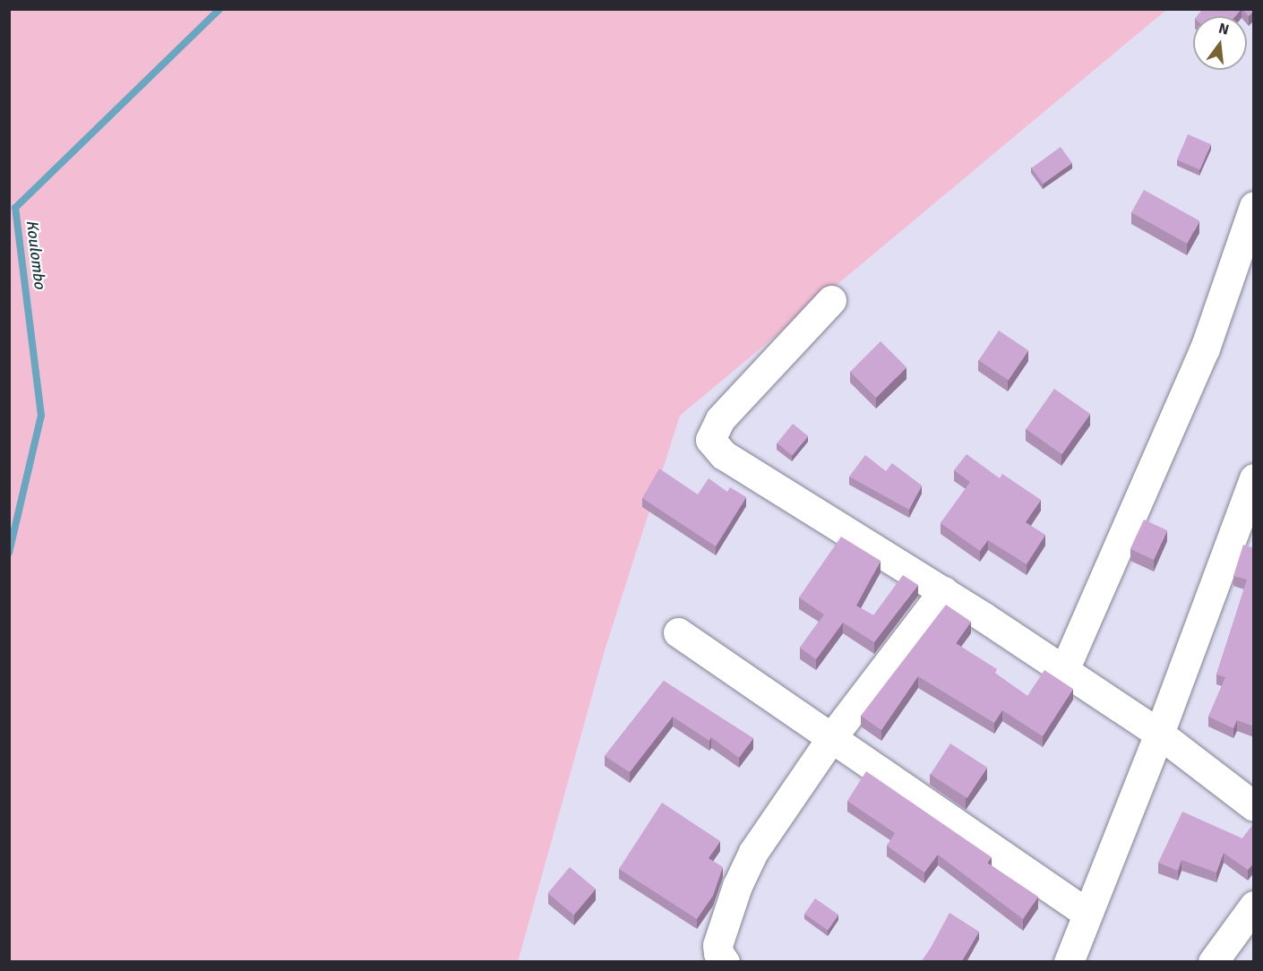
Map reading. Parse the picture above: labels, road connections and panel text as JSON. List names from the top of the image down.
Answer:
{
  "water": ["Koulombo"],
  "north": "top"
}
